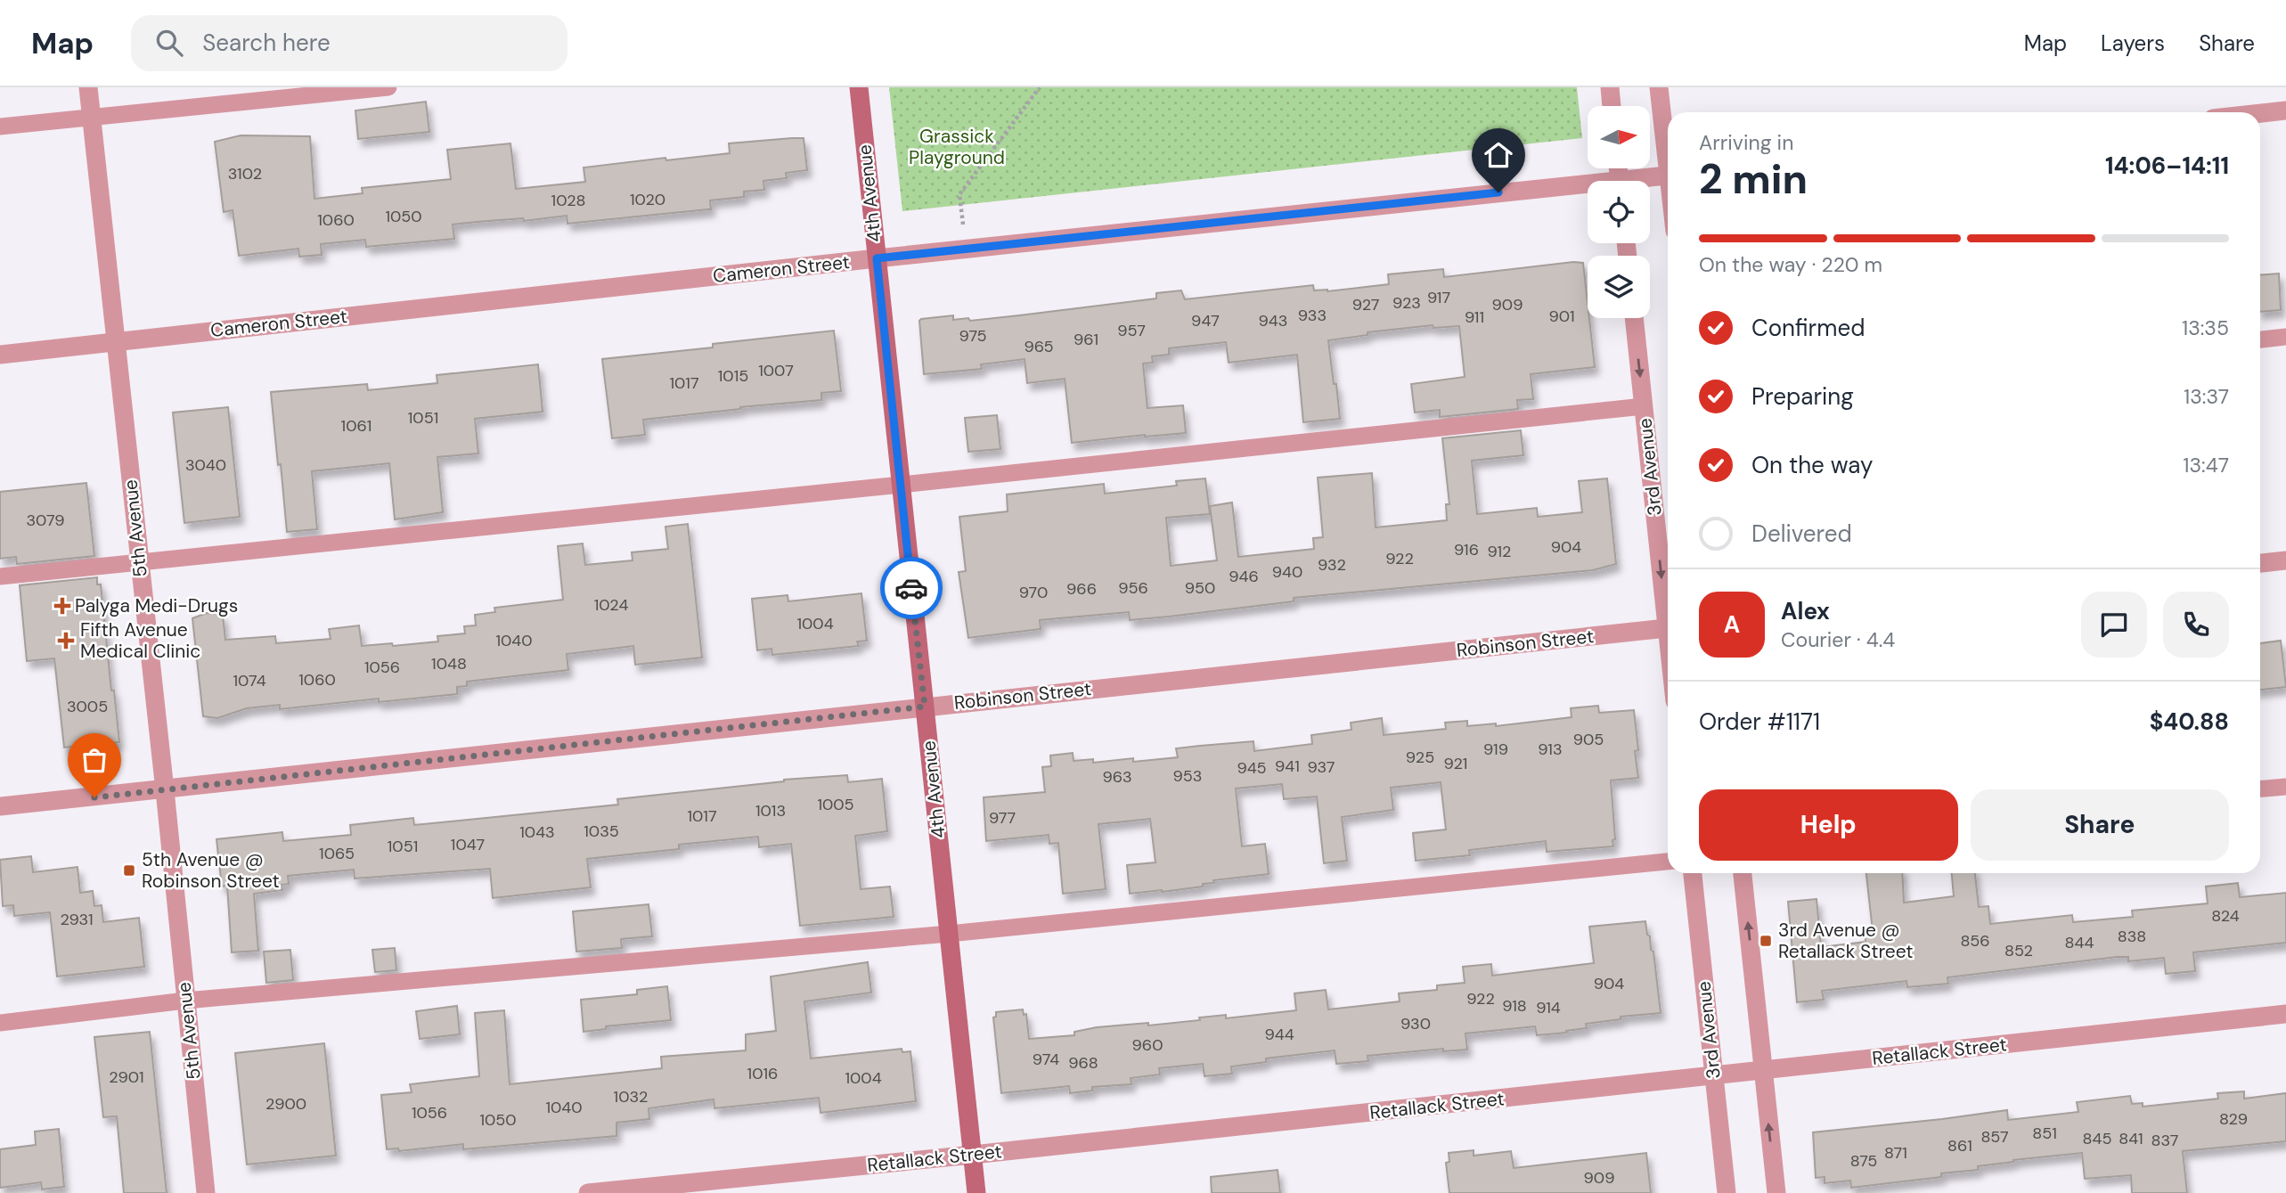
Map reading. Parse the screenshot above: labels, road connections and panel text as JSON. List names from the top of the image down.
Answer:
{
  "streets": {
    "street": [
      "4th Avenue",
      "Cameron Street",
      "3rd Avenue",
      "5th Avenue",
      "Robinson Street",
      "Retallack Street"
    ]
  },
  "crossings": [
    ["4th Avenue", "Cameron Street"],
    ["4th Avenue", "Robinson Street"],
    ["4th Avenue", "Retallack Street"],
    ["Cameron Street", "5th Avenue"],
    ["3rd Avenue", "Retallack Street"],
    ["5th Avenue", "Robinson Street"]
  ],
  "one_way": ["3rd Avenue"],
  "parks": ["Grassick Playground"],
  "places": {
    "health": ["Palyga Medi-Drugs", "Fifth Avenue Medical Clinic"],
    "transit": ["5th Avenue @ Robinson Street", "3rd Avenue @ Retallack Street"]
  },
  "house_numbers": [
    "3102",
    "1020",
    "1028",
    "1050",
    "1060",
    "917",
    "923",
    "927",
    "909",
    "933",
    "901",
    "911",
    "947",
    "943",
    "957",
    "975",
    "961",
    "965",
    "1007",
    "1015",
    "1017",
    "1051",
    "1061",
    "3040",
    "3079",
    "904",
    "916",
    "912",
    "922",
    "932",
    "940",
    "946",
    "956",
    "950",
    "966",
    "970",
    "1024",
    "1004",
    "1040",
    "1048",
    "1056",
    "1060",
    "1074",
    "3005",
    "905",
    "919",
    "913",
    "925",
    "921",
    "941",
    "937",
    "945",
    "953",
    "963",
    "1005",
    "1013",
    "1017",
    "977",
    "1035",
    "1043",
    "1047",
    "1051",
    "1065",
    "824",
    "2931",
    "838",
    "856",
    "844",
    "852",
    "904",
    "922",
    "918",
    "914",
    "930",
    "944",
    "960",
    "974",
    "968",
    "1016",
    "2901",
    "1004",
    "1032",
    "2900",
    "1040",
    "1056",
    "829",
    "1050",
    "851",
    "857",
    "845",
    "841",
    "837",
    "861",
    "871",
    "875",
    "909"
  ],
  "north": "right",
  "page": {
    "header": "Map",
    "search": "Search here",
    "nav": ["Map", "Layers", "Share"],
    "heading": ["2 min", "Arriving in", "14:06–14:11"],
    "panel": [
      "Alex",
      "Courier · 4.4",
      "Order #1171",
      "$40.88"
    ],
    "bar": "On the way · 220 m",
    "list": [
      ["Confirmed", "13:35"],
      ["Preparing", "13:37"],
      ["On the way", "13:47"],
      "Delivered"
    ],
    "round": "A",
    "buttons": ["Help", "Share"]
  }
}
